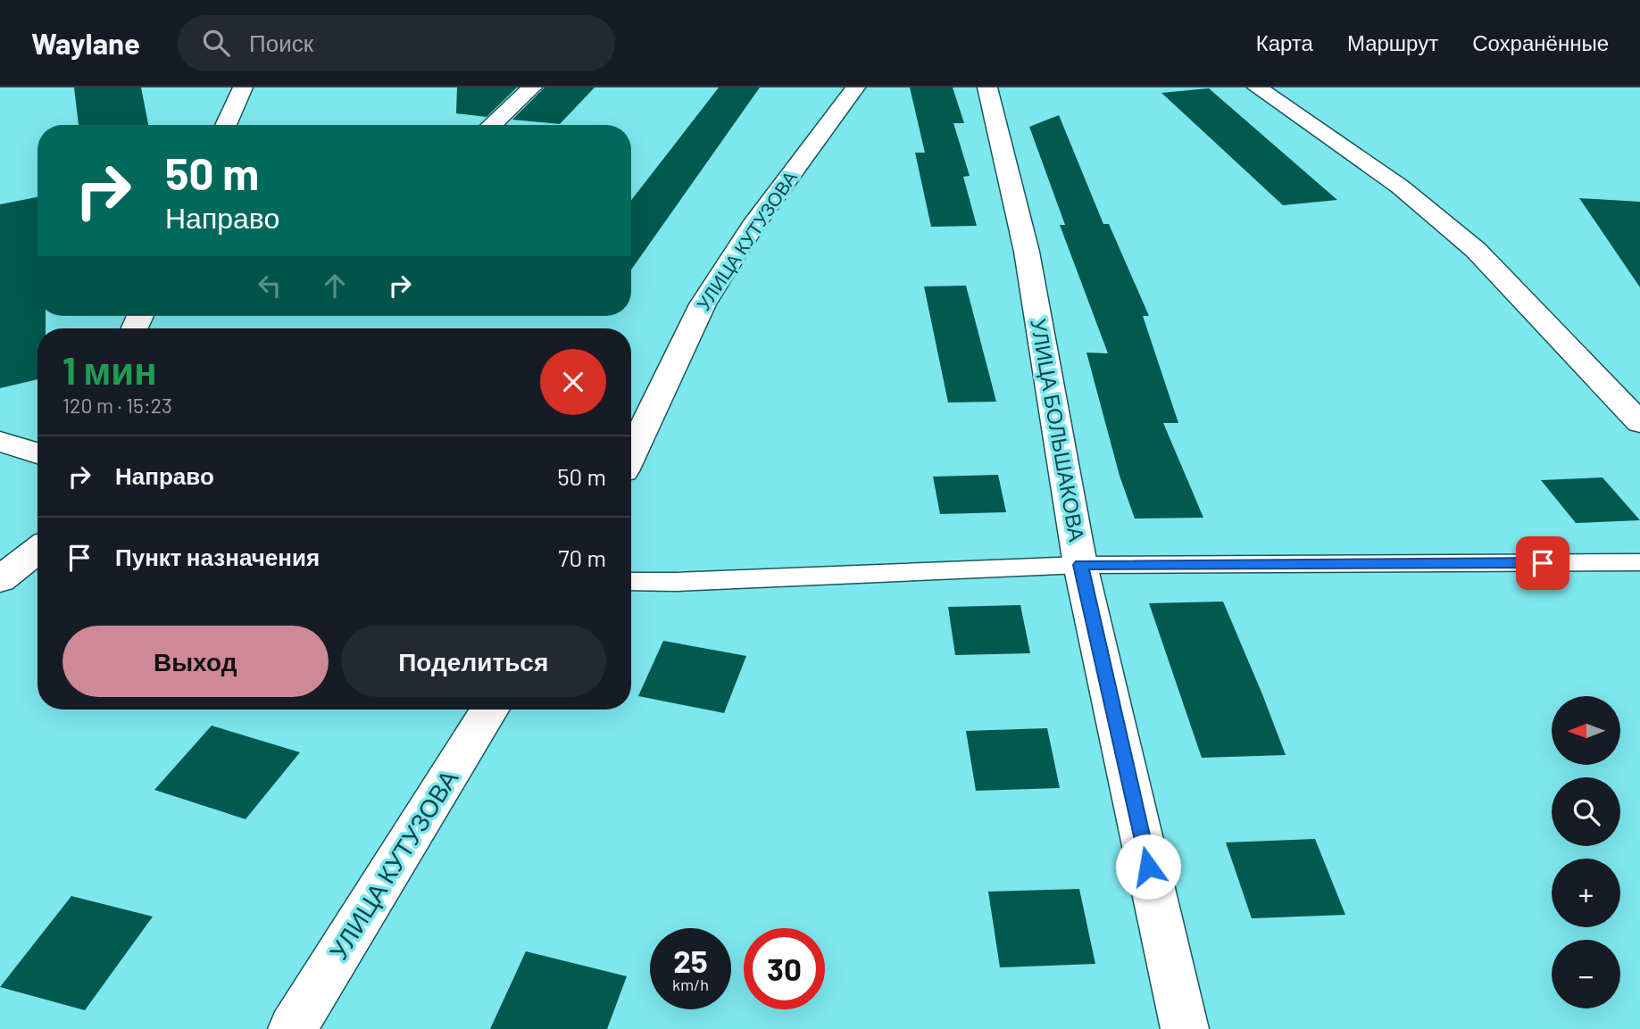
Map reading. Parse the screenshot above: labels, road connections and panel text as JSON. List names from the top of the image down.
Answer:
{
  "streets": {
    "street": ["УЛИЦА КУТУЗОВА", "УЛИЦА БОЛЬШАКОВА"]
  },
  "north": "left",
  "page": {
    "header": "Waylane",
    "search": "Поиск",
    "nav": ["Карта", "Маршрут", "Сохранённые"],
    "turn": ["50 m", "Направо"],
    "heading": ["1 мин", "120 m · 15:23"],
    "list": [
      {
        "name": "Направо",
        "value": "50 m"
      },
      {
        "name": "Пункт назначения",
        "value": "70 m"
      }
    ],
    "buttons": ["Выход", "Поделиться"],
    "map_buttons": ["+", "−"],
    "speed": "25 km/h",
    "limit": "30"
  }
}
